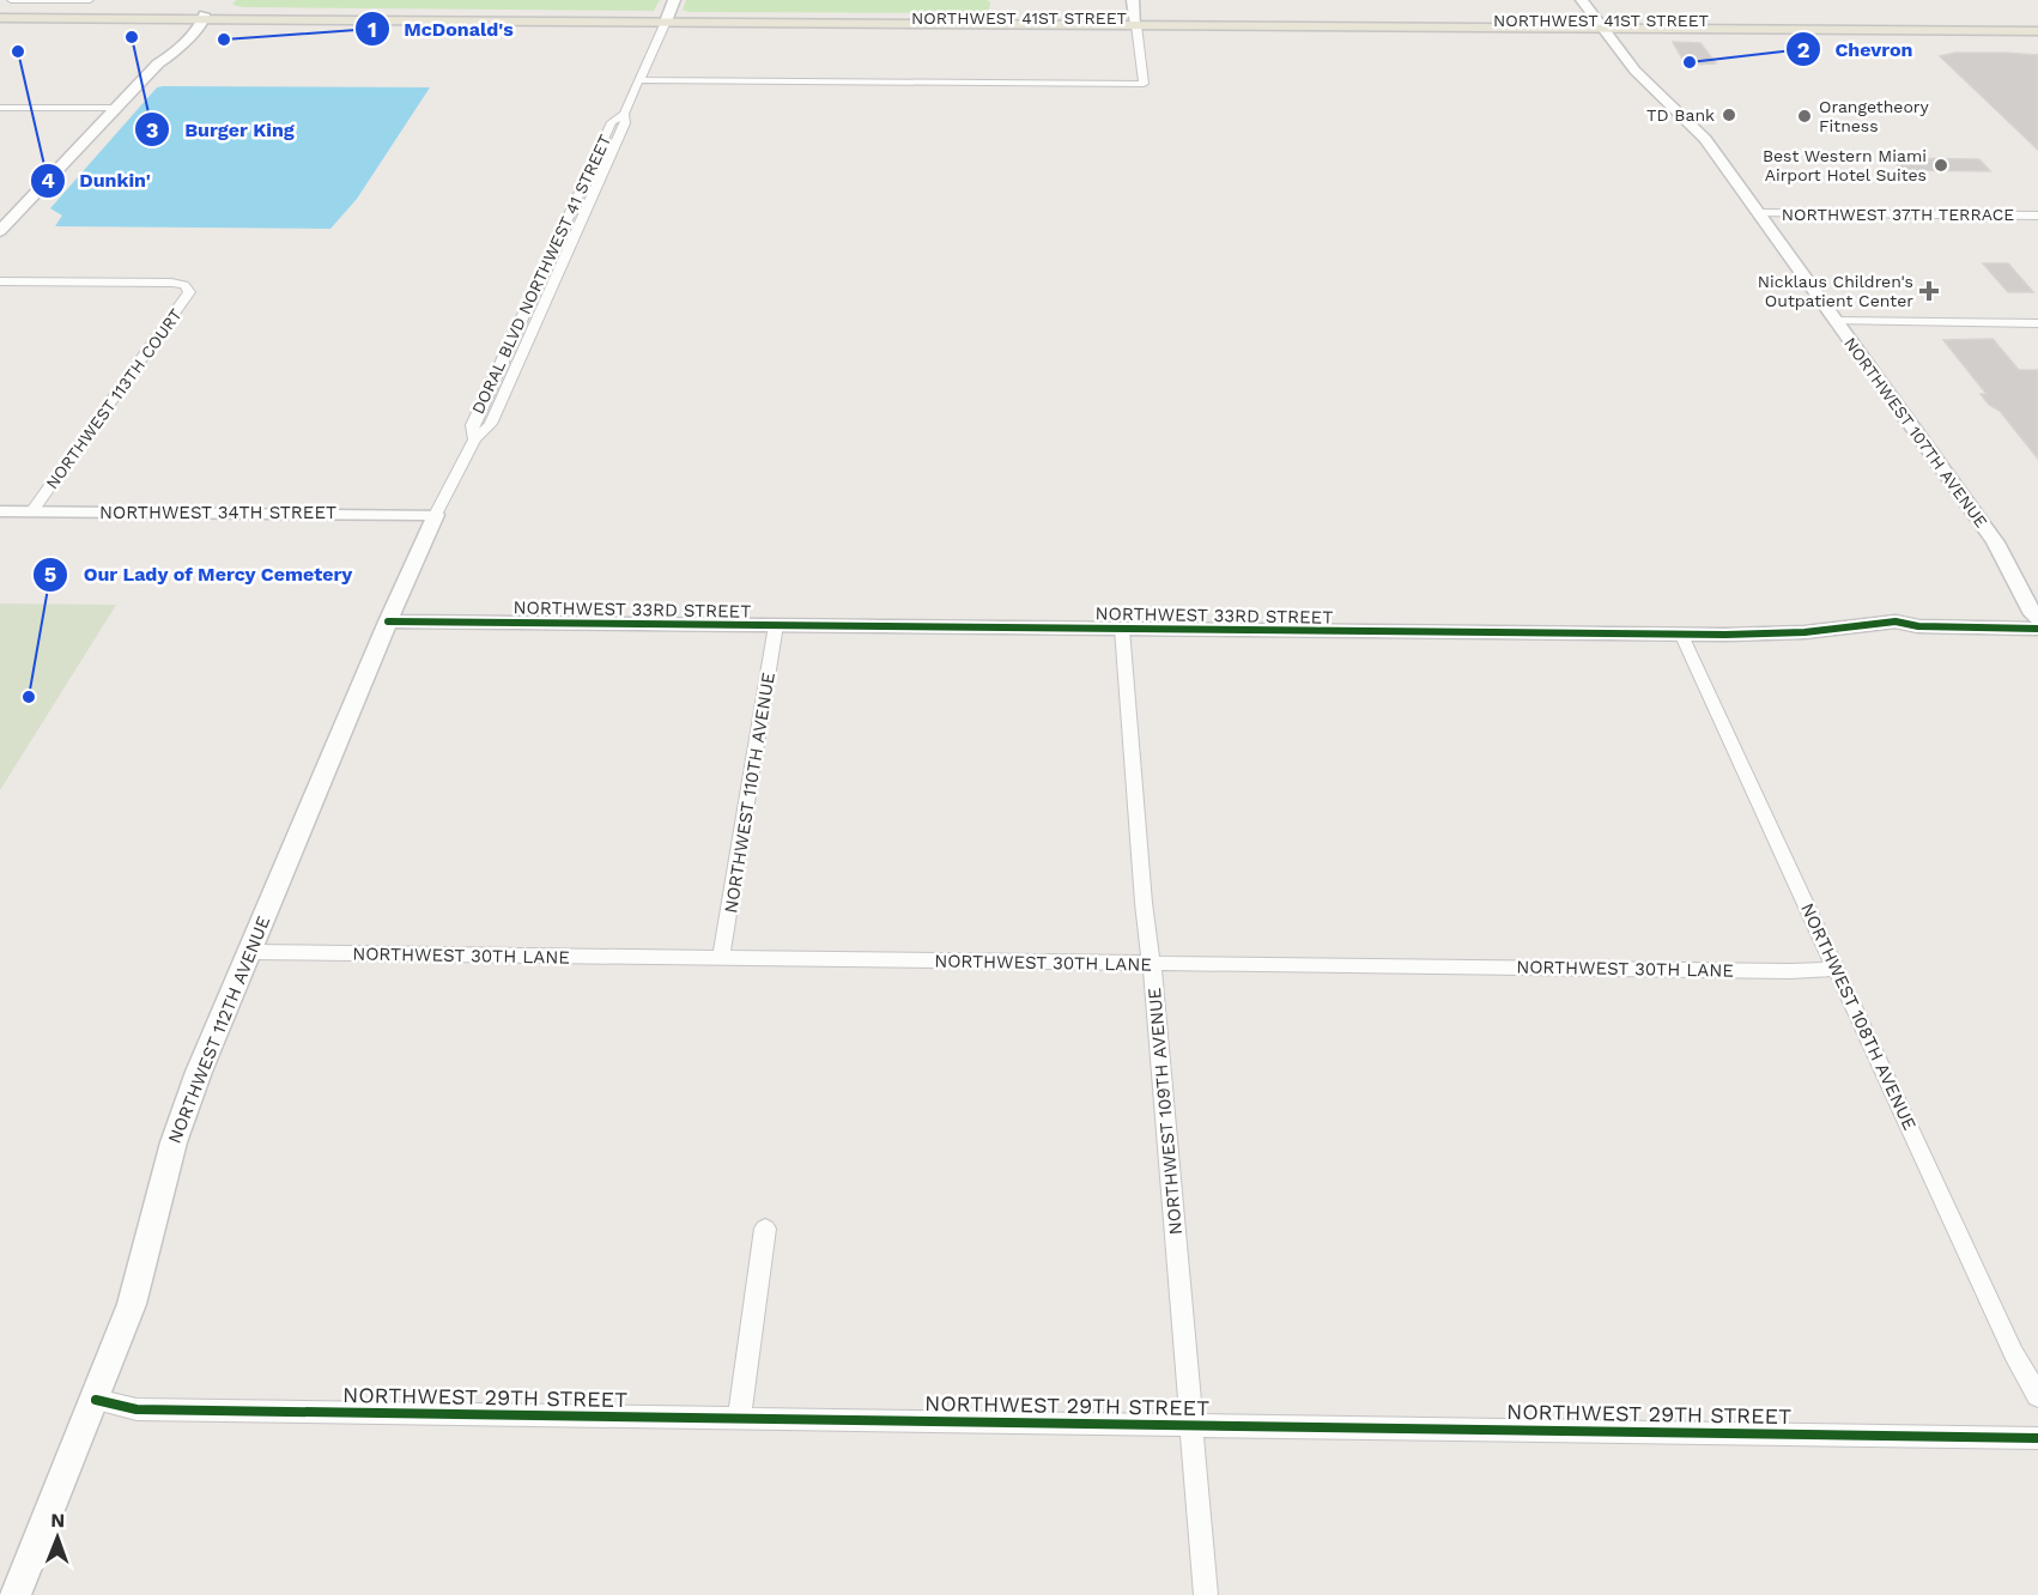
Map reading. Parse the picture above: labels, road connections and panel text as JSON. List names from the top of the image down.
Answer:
{
  "streets": {
    "main road": ["NORTHWEST 41ST STREET"],
    "street": [
      "NORTHWEST 37TH TERRACE",
      "DORAL BLVD NORTHWEST 41 STREET",
      "NORTHWEST 113TH COURT",
      "NORTHWEST 107TH AVENUE",
      "NORTHWEST 34TH STREET",
      "NORTHWEST 33RD STREET",
      "NORTHWEST 110TH AVENUE",
      "NORTHWEST 30TH LANE",
      "NORTHWEST 108TH AVENUE",
      "NORTHWEST 112TH AVENUE",
      "NORTHWEST 109TH AVENUE",
      "NORTHWEST 29TH STREET"
    ]
  },
  "crossings": [
    ["NORTHWEST 41ST STREET", "DORAL BLVD NORTHWEST 41 STREET"],
    ["NORTHWEST 41ST STREET", "NORTHWEST 107TH AVENUE"],
    ["NORTHWEST 37TH TERRACE", "NORTHWEST 107TH AVENUE"],
    ["DORAL BLVD NORTHWEST 41 STREET", "NORTHWEST 34TH STREET"],
    ["DORAL BLVD NORTHWEST 41 STREET", "NORTHWEST 112TH AVENUE"],
    ["NORTHWEST 113TH COURT", "NORTHWEST 34TH STREET"],
    ["NORTHWEST 107TH AVENUE", "NORTHWEST 33RD STREET"],
    ["NORTHWEST 34TH STREET", "NORTHWEST 112TH AVENUE"],
    ["NORTHWEST 33RD STREET", "NORTHWEST 110TH AVENUE"],
    ["NORTHWEST 33RD STREET", "NORTHWEST 108TH AVENUE"],
    ["NORTHWEST 33RD STREET", "NORTHWEST 112TH AVENUE"],
    ["NORTHWEST 33RD STREET", "NORTHWEST 109TH AVENUE"],
    ["NORTHWEST 110TH AVENUE", "NORTHWEST 30TH LANE"],
    ["NORTHWEST 30TH LANE", "NORTHWEST 108TH AVENUE"],
    ["NORTHWEST 30TH LANE", "NORTHWEST 112TH AVENUE"],
    ["NORTHWEST 30TH LANE", "NORTHWEST 109TH AVENUE"],
    ["NORTHWEST 112TH AVENUE", "NORTHWEST 29TH STREET"],
    ["NORTHWEST 109TH AVENUE", "NORTHWEST 29TH STREET"]
  ],
  "places": {
    "other": [
      "Burger King",
      "McDonald's",
      "Dunkin'",
      "Chevron",
      "TD Bank",
      "Orangetheory Fitness",
      "Best Western Miami Airport Hotel Suites",
      "Our Lady of Mercy Cemetery"
    ],
    "health": ["Nicklaus Children's Outpatient Center"]
  },
  "north": "top"
}
